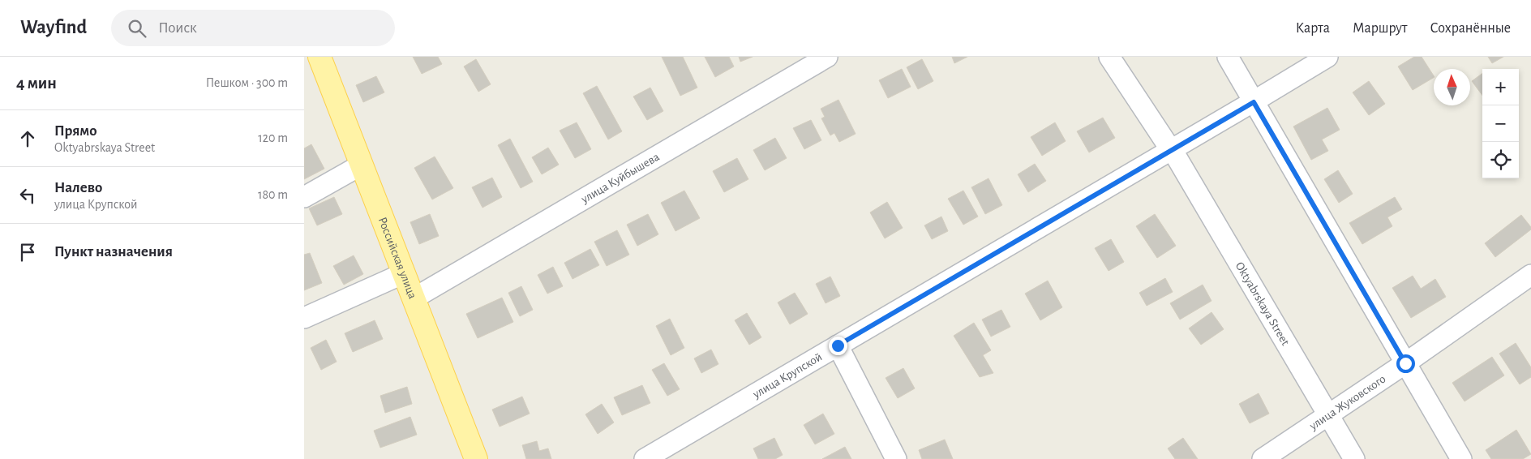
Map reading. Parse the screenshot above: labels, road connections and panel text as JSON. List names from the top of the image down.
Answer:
{
  "streets": {
    "main road": ["Российская улица"],
    "street": [
      "улица Куйбышева",
      "Oktyabrskaya Street",
      "улица Крупской",
      "улица Жуковского"
    ]
  },
  "crossings": [
    ["улица Куйбышева", "Российская улица"],
    ["Oktyabrskaya Street", "улица Крупской"],
    ["Oktyabrskaya Street", "улица Жуковского"]
  ],
  "north": "top",
  "page": {
    "header": "Wayfind",
    "search": "Поиск",
    "nav": ["Карта", "Маршрут", "Сохранённые"],
    "heading": ["4 мин", "Пешком · 300 m"],
    "map_buttons": ["+", "−"],
    "list": [
      ["Прямо", "Oktyabrskaya Street", "120 m"],
      ["Налево", "улица Крупской", "180 m"],
      "Пункт назначения"
    ]
  }
}
